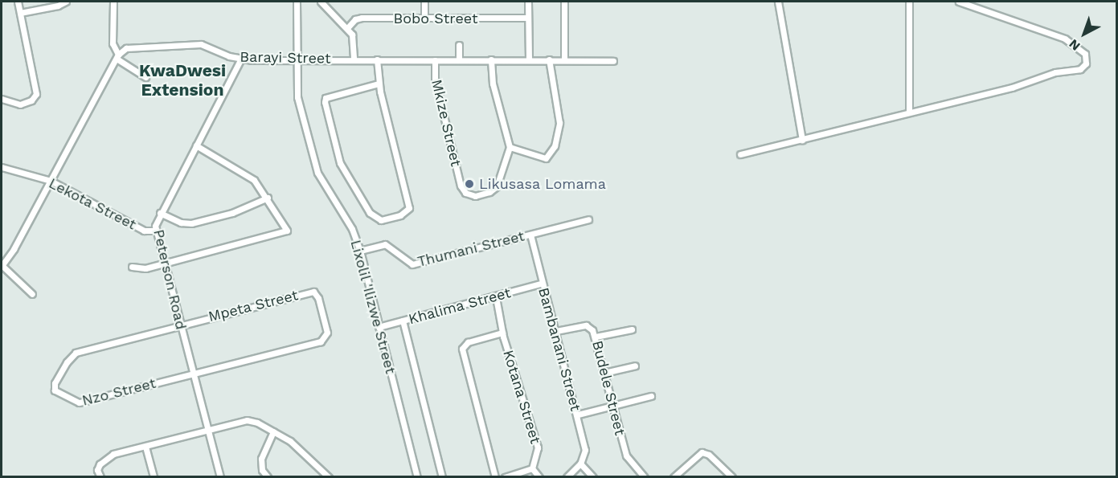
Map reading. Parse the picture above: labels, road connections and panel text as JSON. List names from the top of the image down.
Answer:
{
  "streets": {
    "street": [
      "Bobo Street",
      "Barayi Street",
      "Mkize Street",
      "Lekota Street",
      "Thumani Street",
      "Peterson Road",
      "Mpeta Street",
      "Khalima Street",
      "Lixolil 'Ilizwe Street",
      "Bambanani Street",
      "Budele Street",
      "Nzo Street",
      "Kotana Street"
    ]
  },
  "crossings": [
    ["Barayi Street", "Mkize Street"],
    ["Barayi Street", "Peterson Road"],
    ["Barayi Street", "Lixolil 'Ilizwe Street"],
    ["Lekota Street", "Peterson Road"],
    ["Thumani Street", "Lixolil 'Ilizwe Street"],
    ["Thumani Street", "Bambanani Street"],
    ["Peterson Road", "Mpeta Street"],
    ["Peterson Road", "Nzo Street"],
    ["Mpeta Street", "Nzo Street"],
    ["Khalima Street", "Lixolil 'Ilizwe Street"],
    ["Khalima Street", "Bambanani Street"],
    ["Khalima Street", "Kotana Street"],
    ["Bambanani Street", "Budele Street"]
  ],
  "districts": ["KwaDwesi Extension"],
  "places": ["Likusasa Lomama"],
  "north": "bottom left"
}
